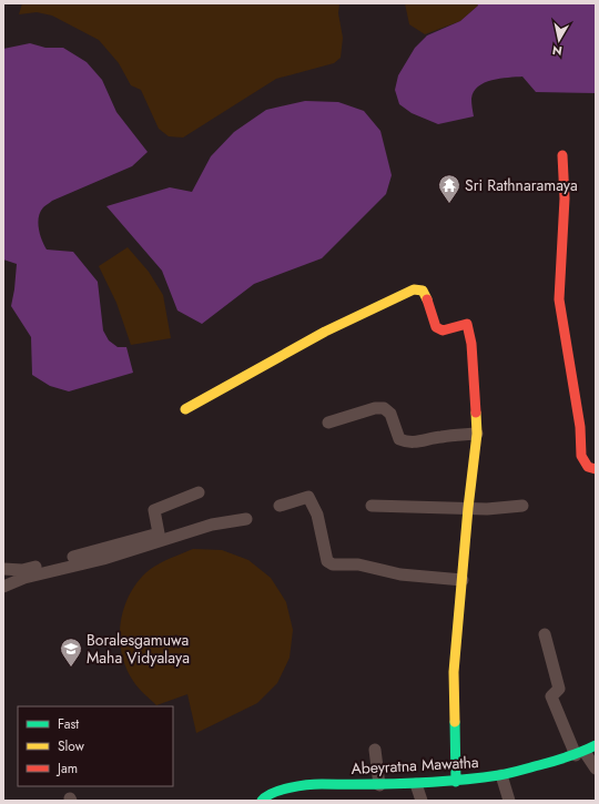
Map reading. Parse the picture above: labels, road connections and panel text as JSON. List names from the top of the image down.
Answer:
{
  "streets": {
    "street": ["Abeyratna Mawatha"]
  },
  "places": {
    "temple": ["Sri Rathnaramaya"],
    "school or university": ["Boralesgamuwa Maha Vidyalaya"]
  },
  "legend": ["Fast", "Slow", "Jam"],
  "north": "bottom"
}
